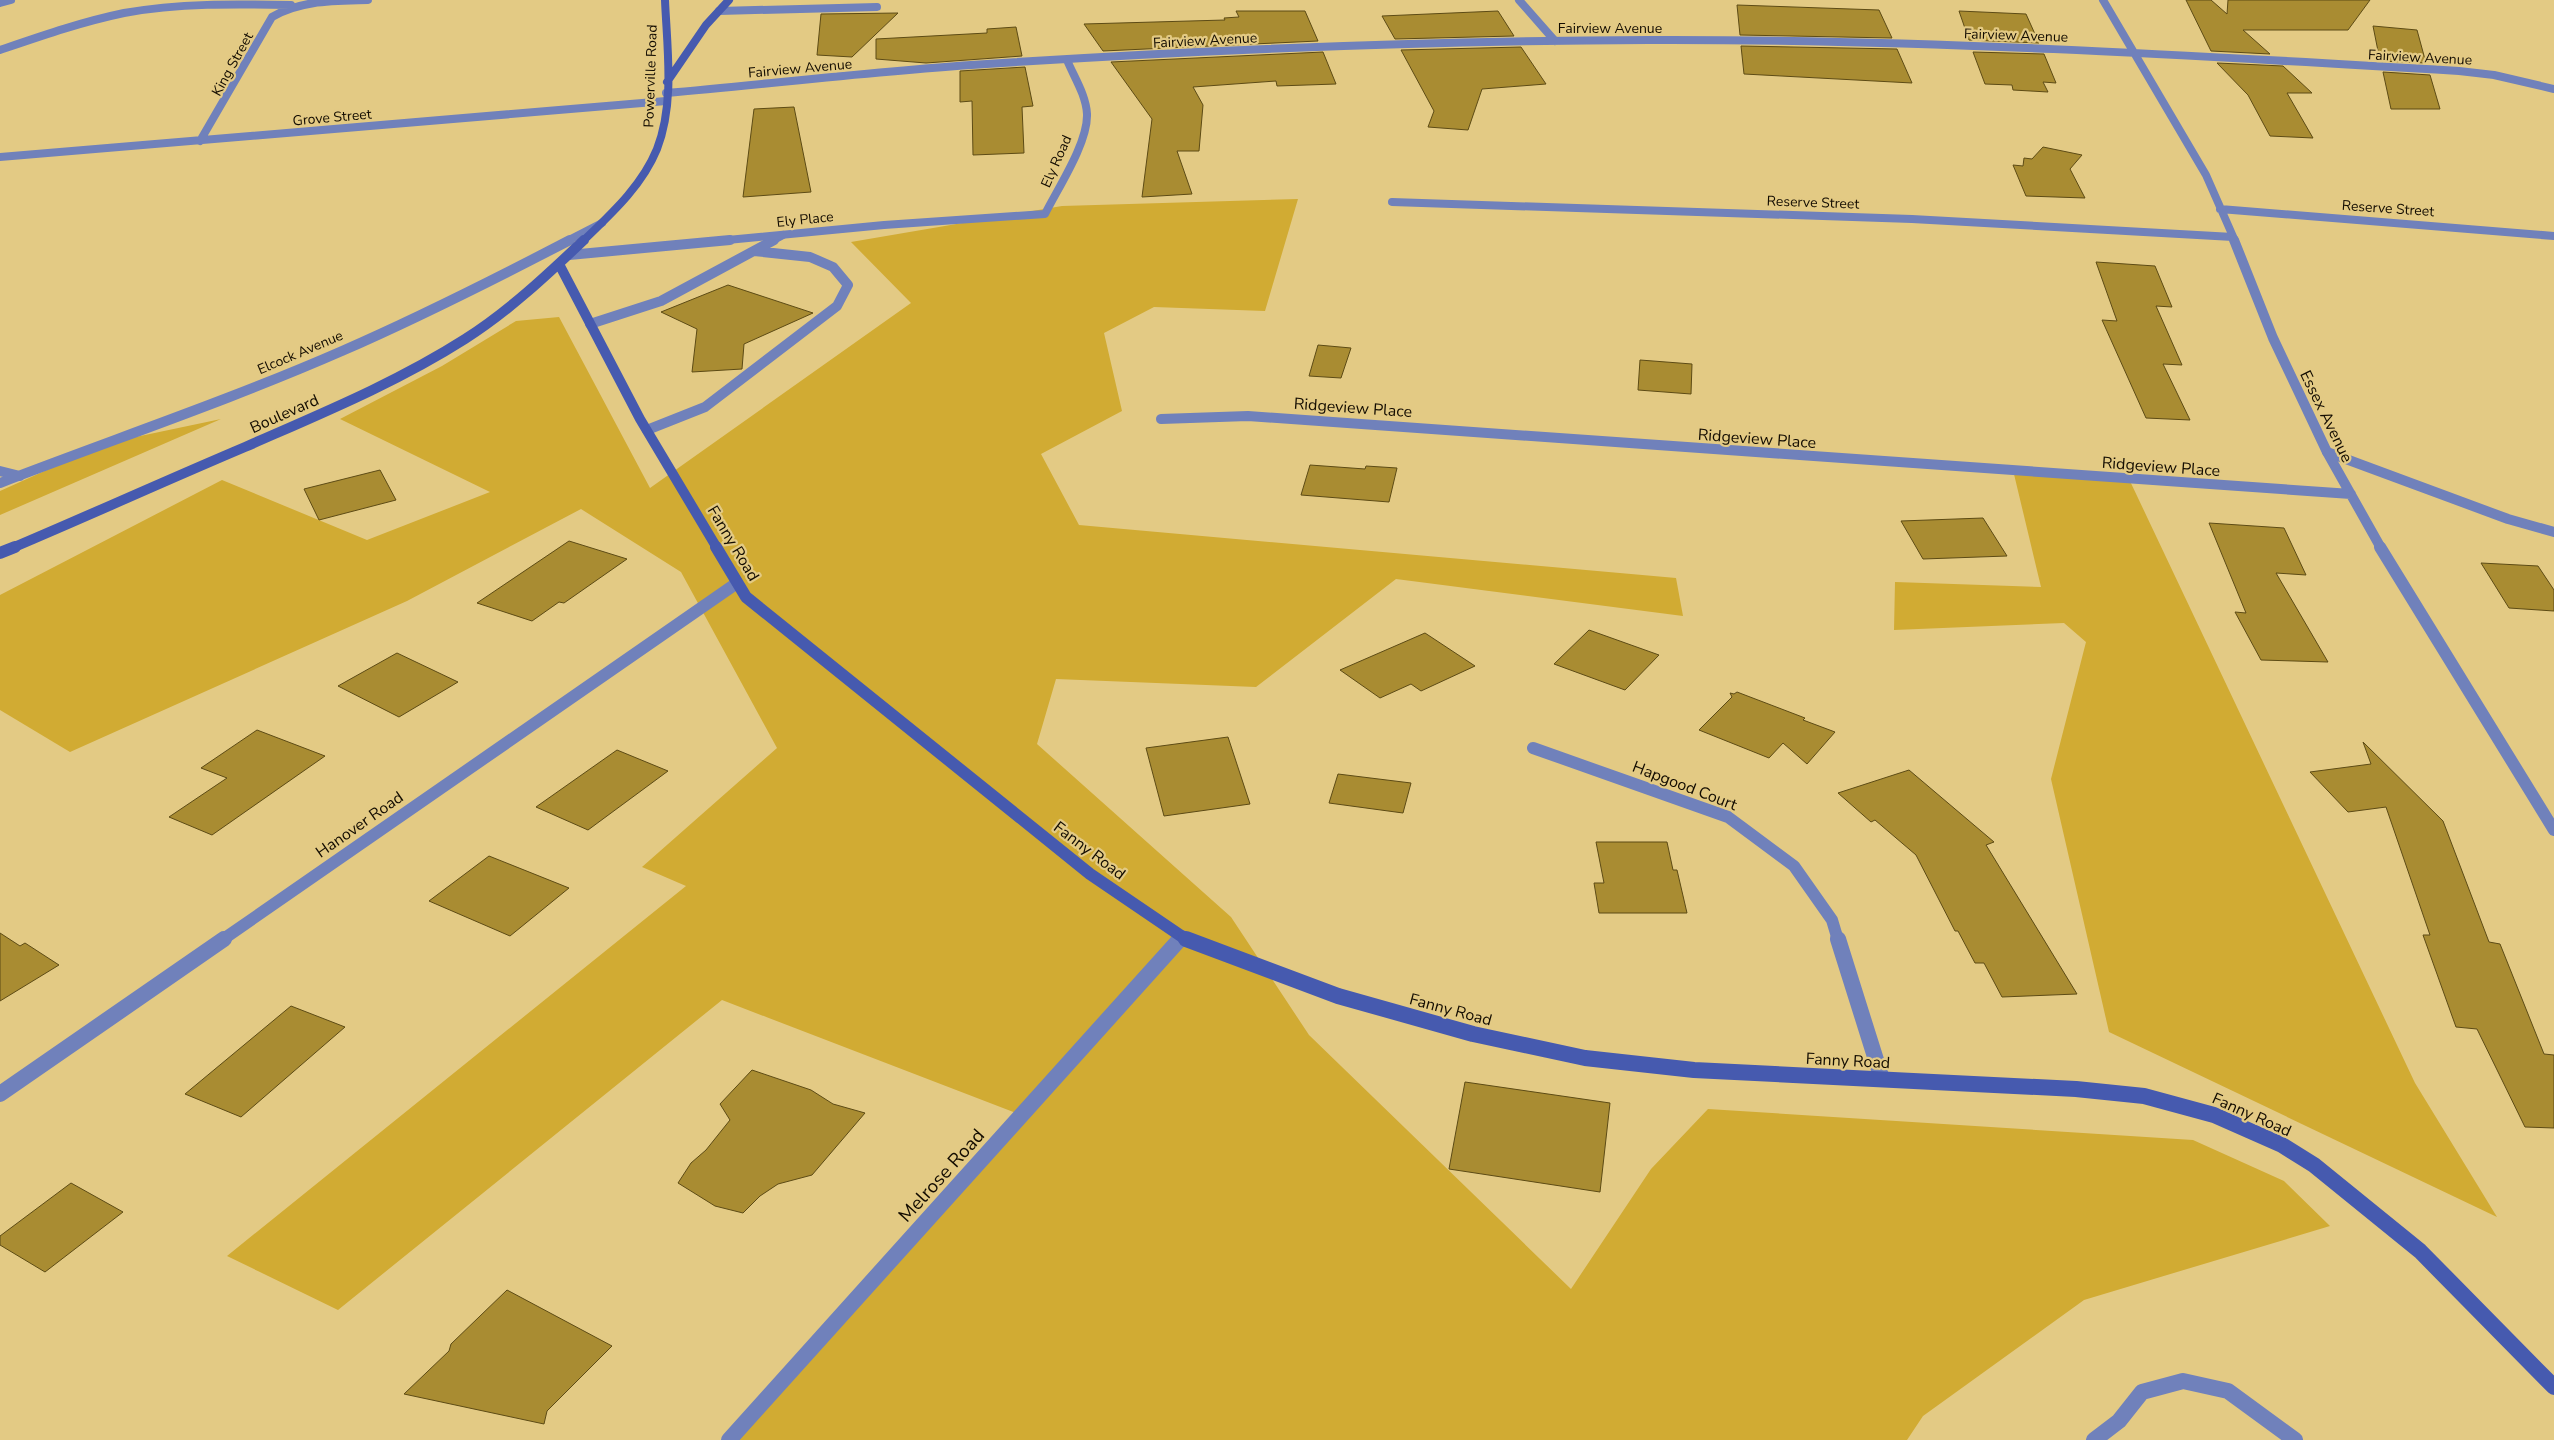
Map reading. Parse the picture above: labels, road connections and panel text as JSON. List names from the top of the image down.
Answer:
{
  "streets": {
    "main road": ["Powerville Road", "Boulevard", "Fanny Road"],
    "street": [
      "Fairview Avenue",
      "King Street",
      "Grove Street",
      "Ely Road",
      "Reserve Street",
      "Ely Place",
      "Elcock Avenue",
      "Ridgeview Place",
      "Essex Avenue",
      "Hapgood Court",
      "Hanover Road",
      "Melrose Road"
    ]
  },
  "crossings": [
    ["Fairview Avenue", "Powerville Road"],
    ["Fairview Avenue", "Grove Street"],
    ["Fairview Avenue", "Ely Road"],
    ["Fairview Avenue", "Essex Avenue"],
    ["King Street", "Grove Street"],
    ["Powerville Road", "Grove Street"],
    ["Powerville Road", "Ely Place"],
    ["Powerville Road", "Elcock Avenue"],
    ["Powerville Road", "Boulevard"],
    ["Powerville Road", "Fanny Road"],
    ["Ely Road", "Ely Place"],
    ["Reserve Street", "Essex Avenue"],
    ["Ely Place", "Boulevard"],
    ["Ely Place", "Fanny Road"],
    ["Ridgeview Place", "Essex Avenue"],
    ["Boulevard", "Fanny Road"],
    ["Fanny Road", "Hapgood Court"],
    ["Fanny Road", "Hanover Road"],
    ["Fanny Road", "Melrose Road"]
  ]
}
